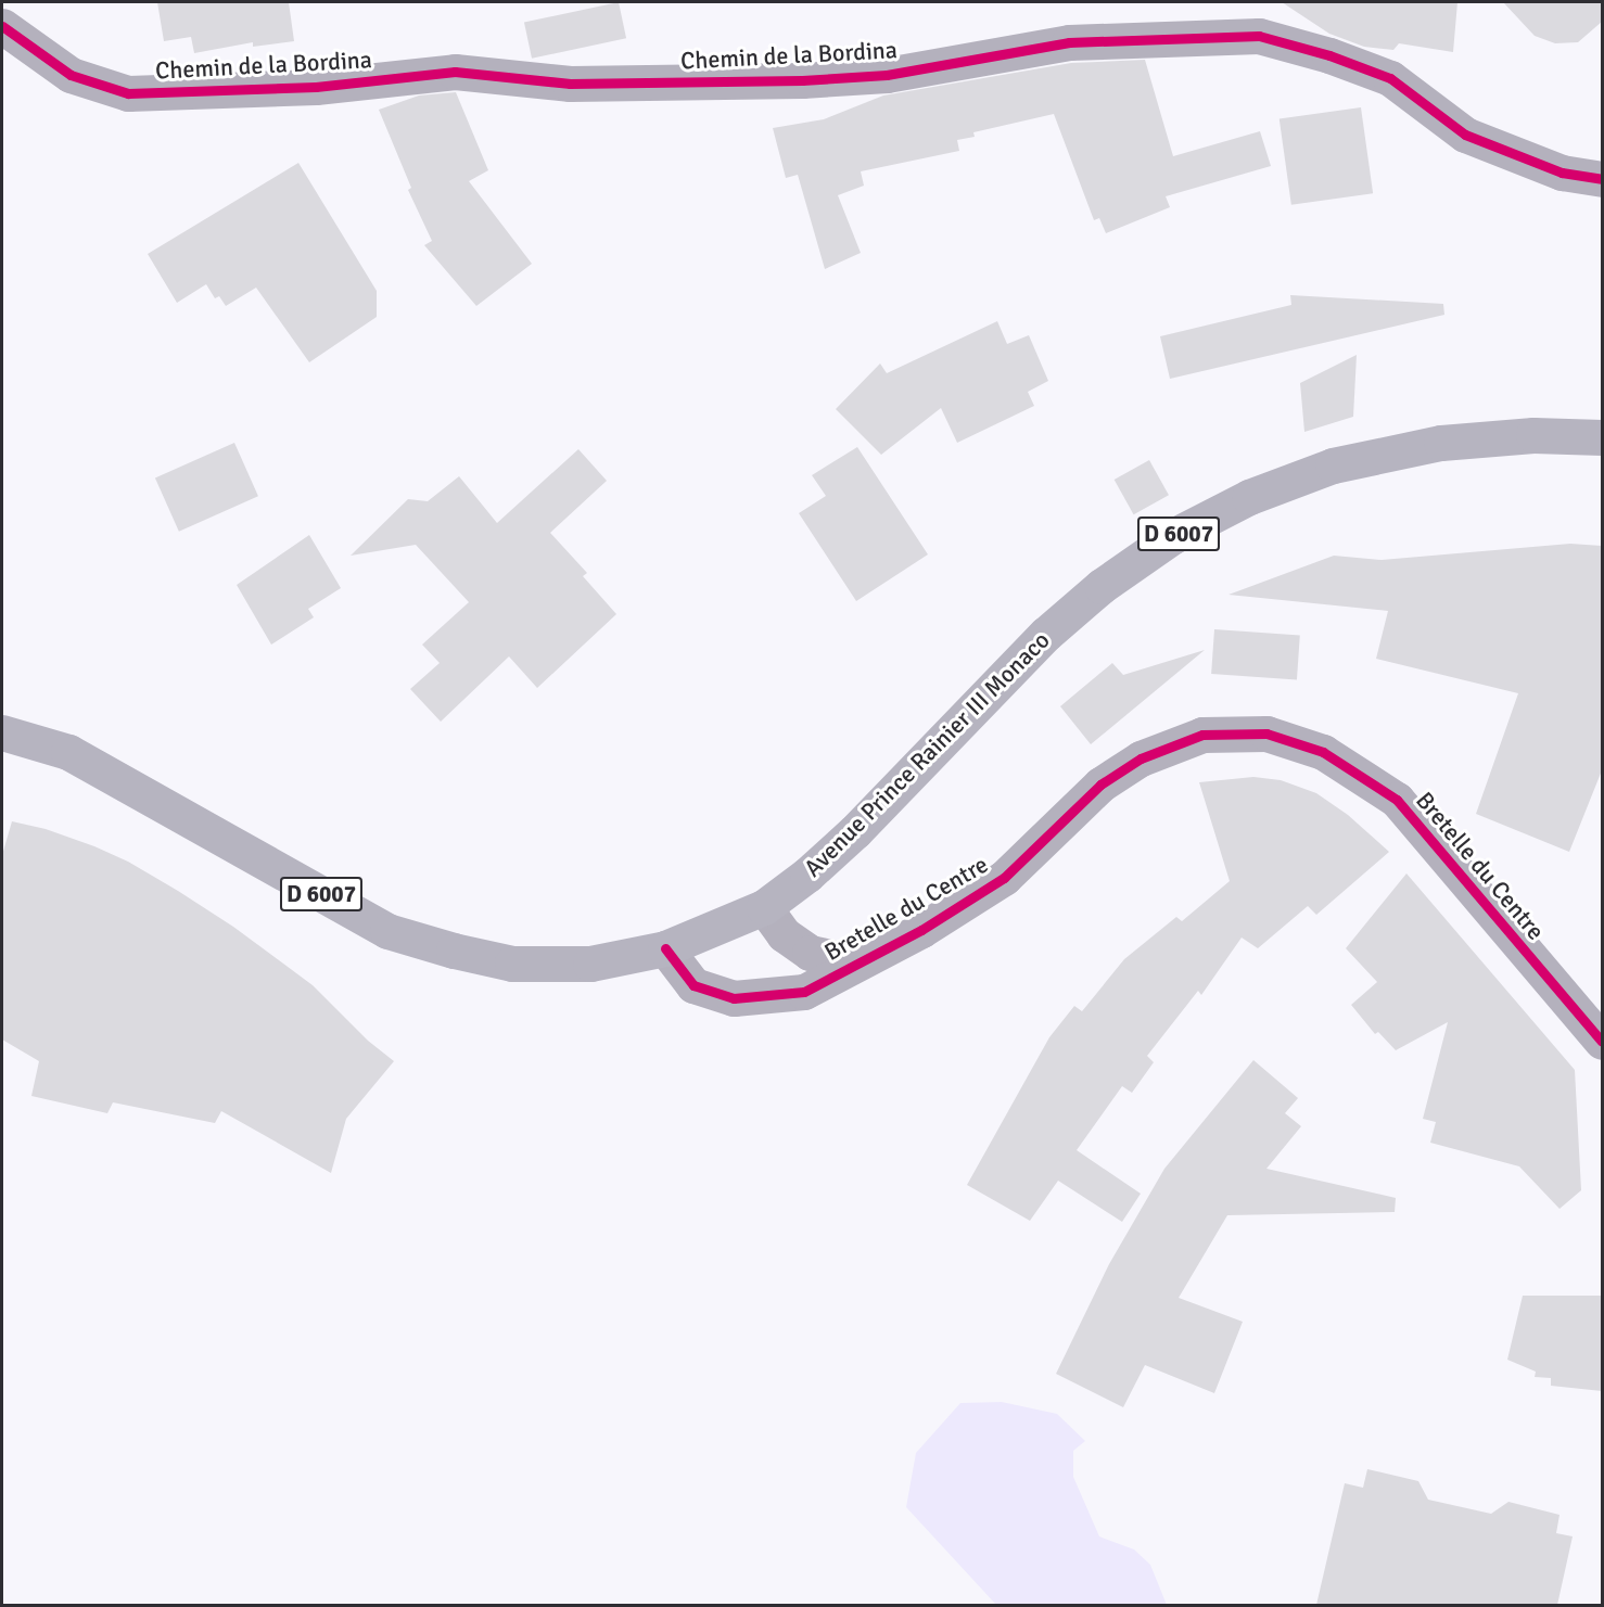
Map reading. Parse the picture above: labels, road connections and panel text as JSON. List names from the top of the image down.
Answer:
{
  "streets": {
    "main road": ["D 6007", "Avenue Prince Rainier III Monaco"],
    "street": ["Chemin de la Bordina", "Bretelle du Centre"]
  },
  "crossings": [
    ["Avenue Prince Rainier III Monaco", "Bretelle du Centre"]
  ]
}
